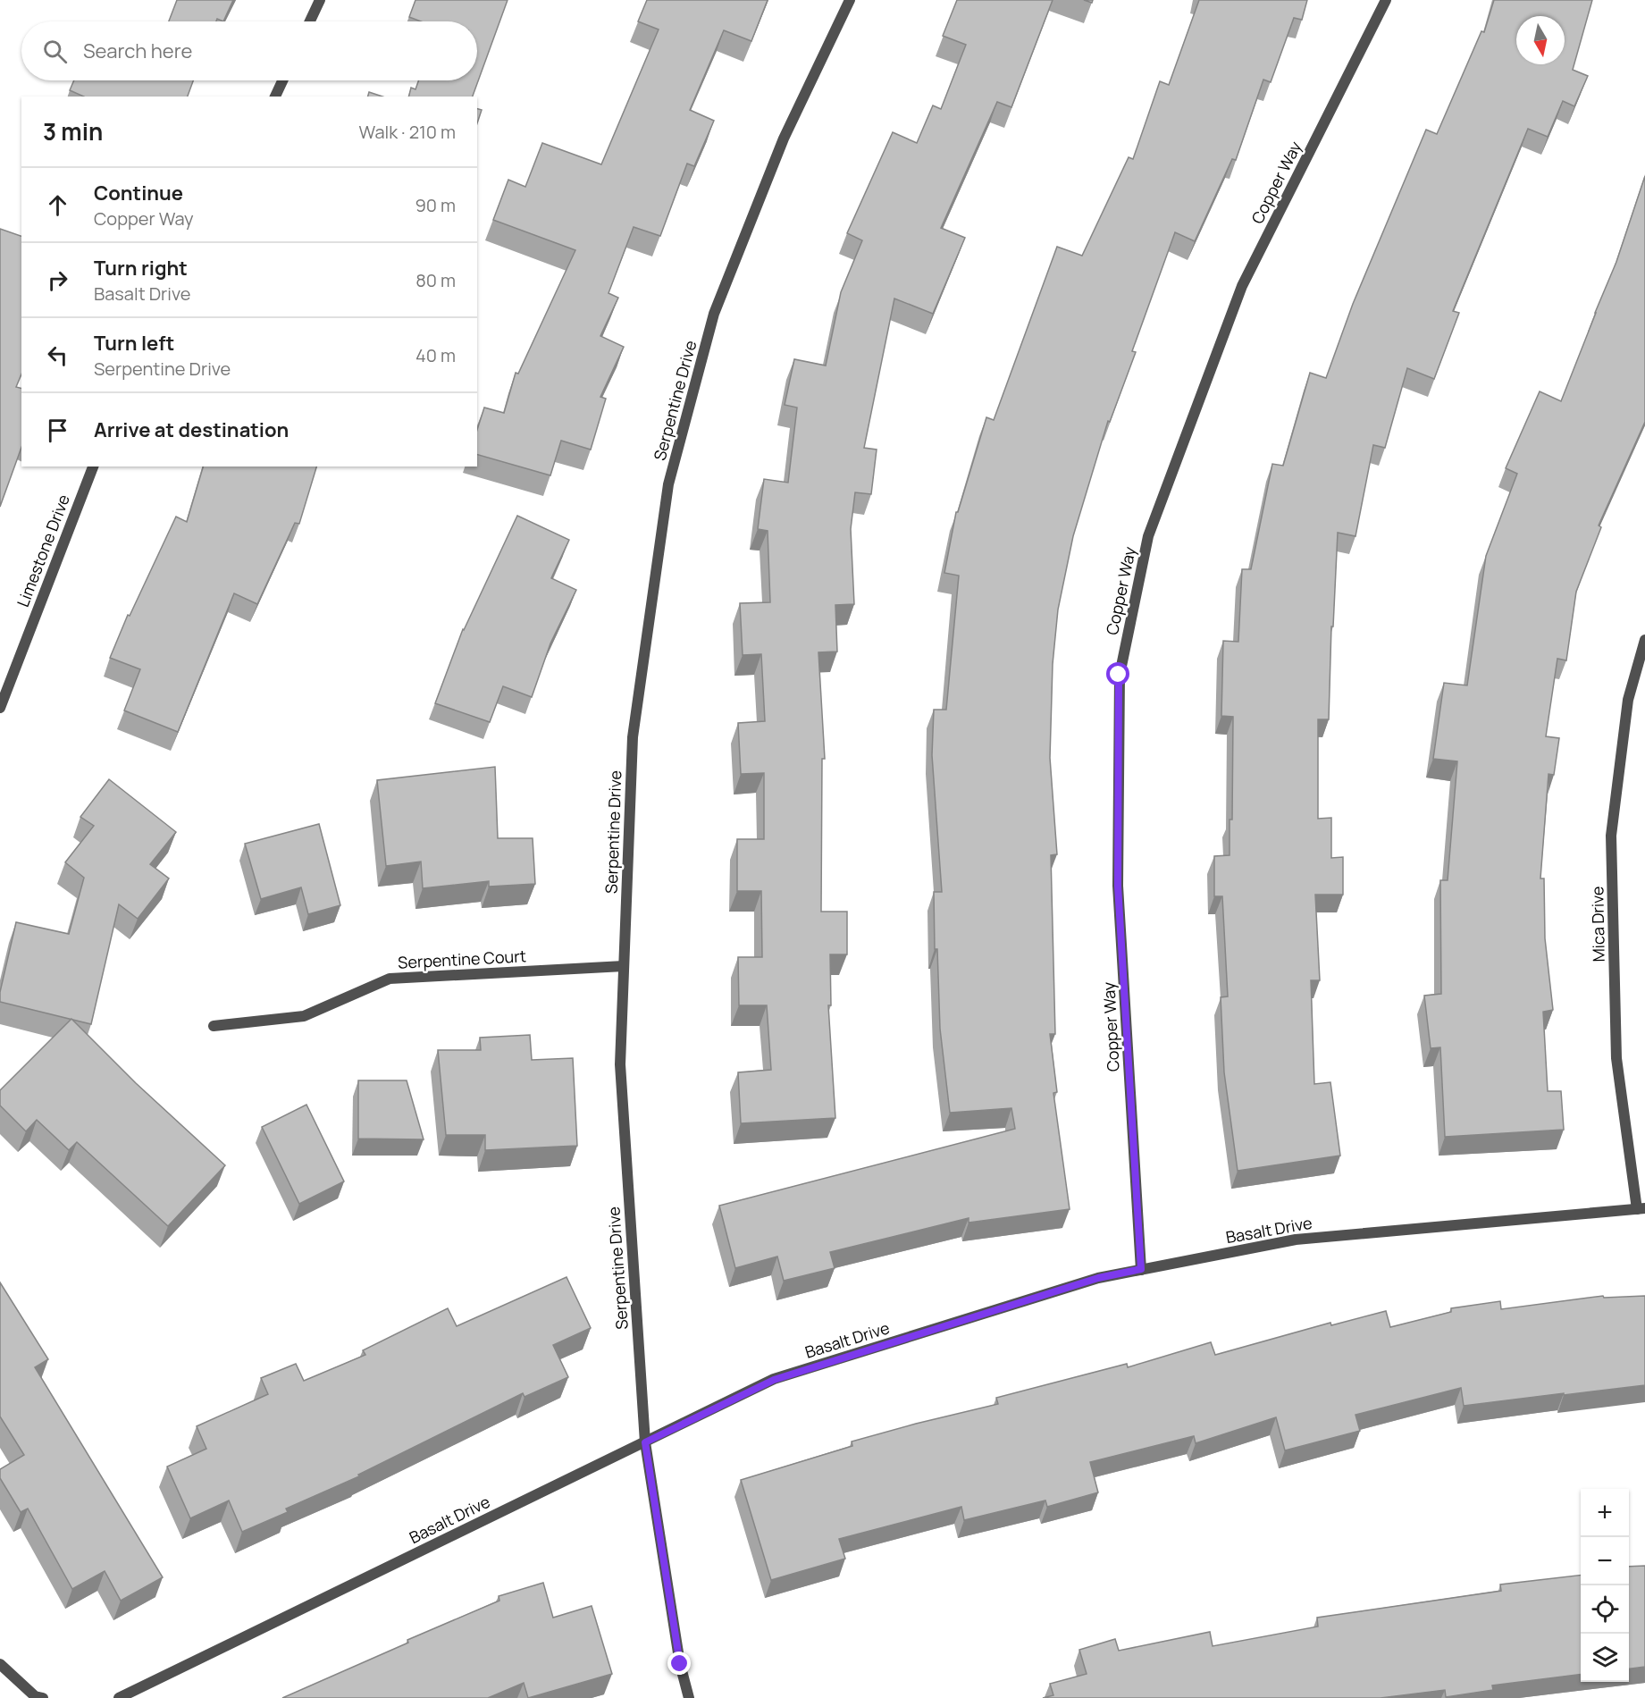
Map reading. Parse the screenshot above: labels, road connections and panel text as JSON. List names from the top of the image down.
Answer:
{
  "streets": {
    "street": [
      "Copper Way",
      "Serpentine Drive",
      "Limestone Drive",
      "Mica Drive",
      "Serpentine Court",
      "Basalt Drive"
    ]
  },
  "crossings": [
    ["Copper Way", "Basalt Drive"],
    ["Serpentine Drive", "Serpentine Court"],
    ["Serpentine Drive", "Basalt Drive"],
    ["Mica Drive", "Basalt Drive"]
  ],
  "north": "bottom",
  "page": {
    "search": "Search here",
    "heading": ["3 min", "Walk · 210 m"],
    "list": [
      ["Continue", "Copper Way", "90 m"],
      ["Turn right", "Basalt Drive", "80 m"],
      ["Turn left", "Serpentine Drive", "40 m"],
      "Arrive at destination"
    ],
    "map_buttons": ["+", "−"]
  }
}
